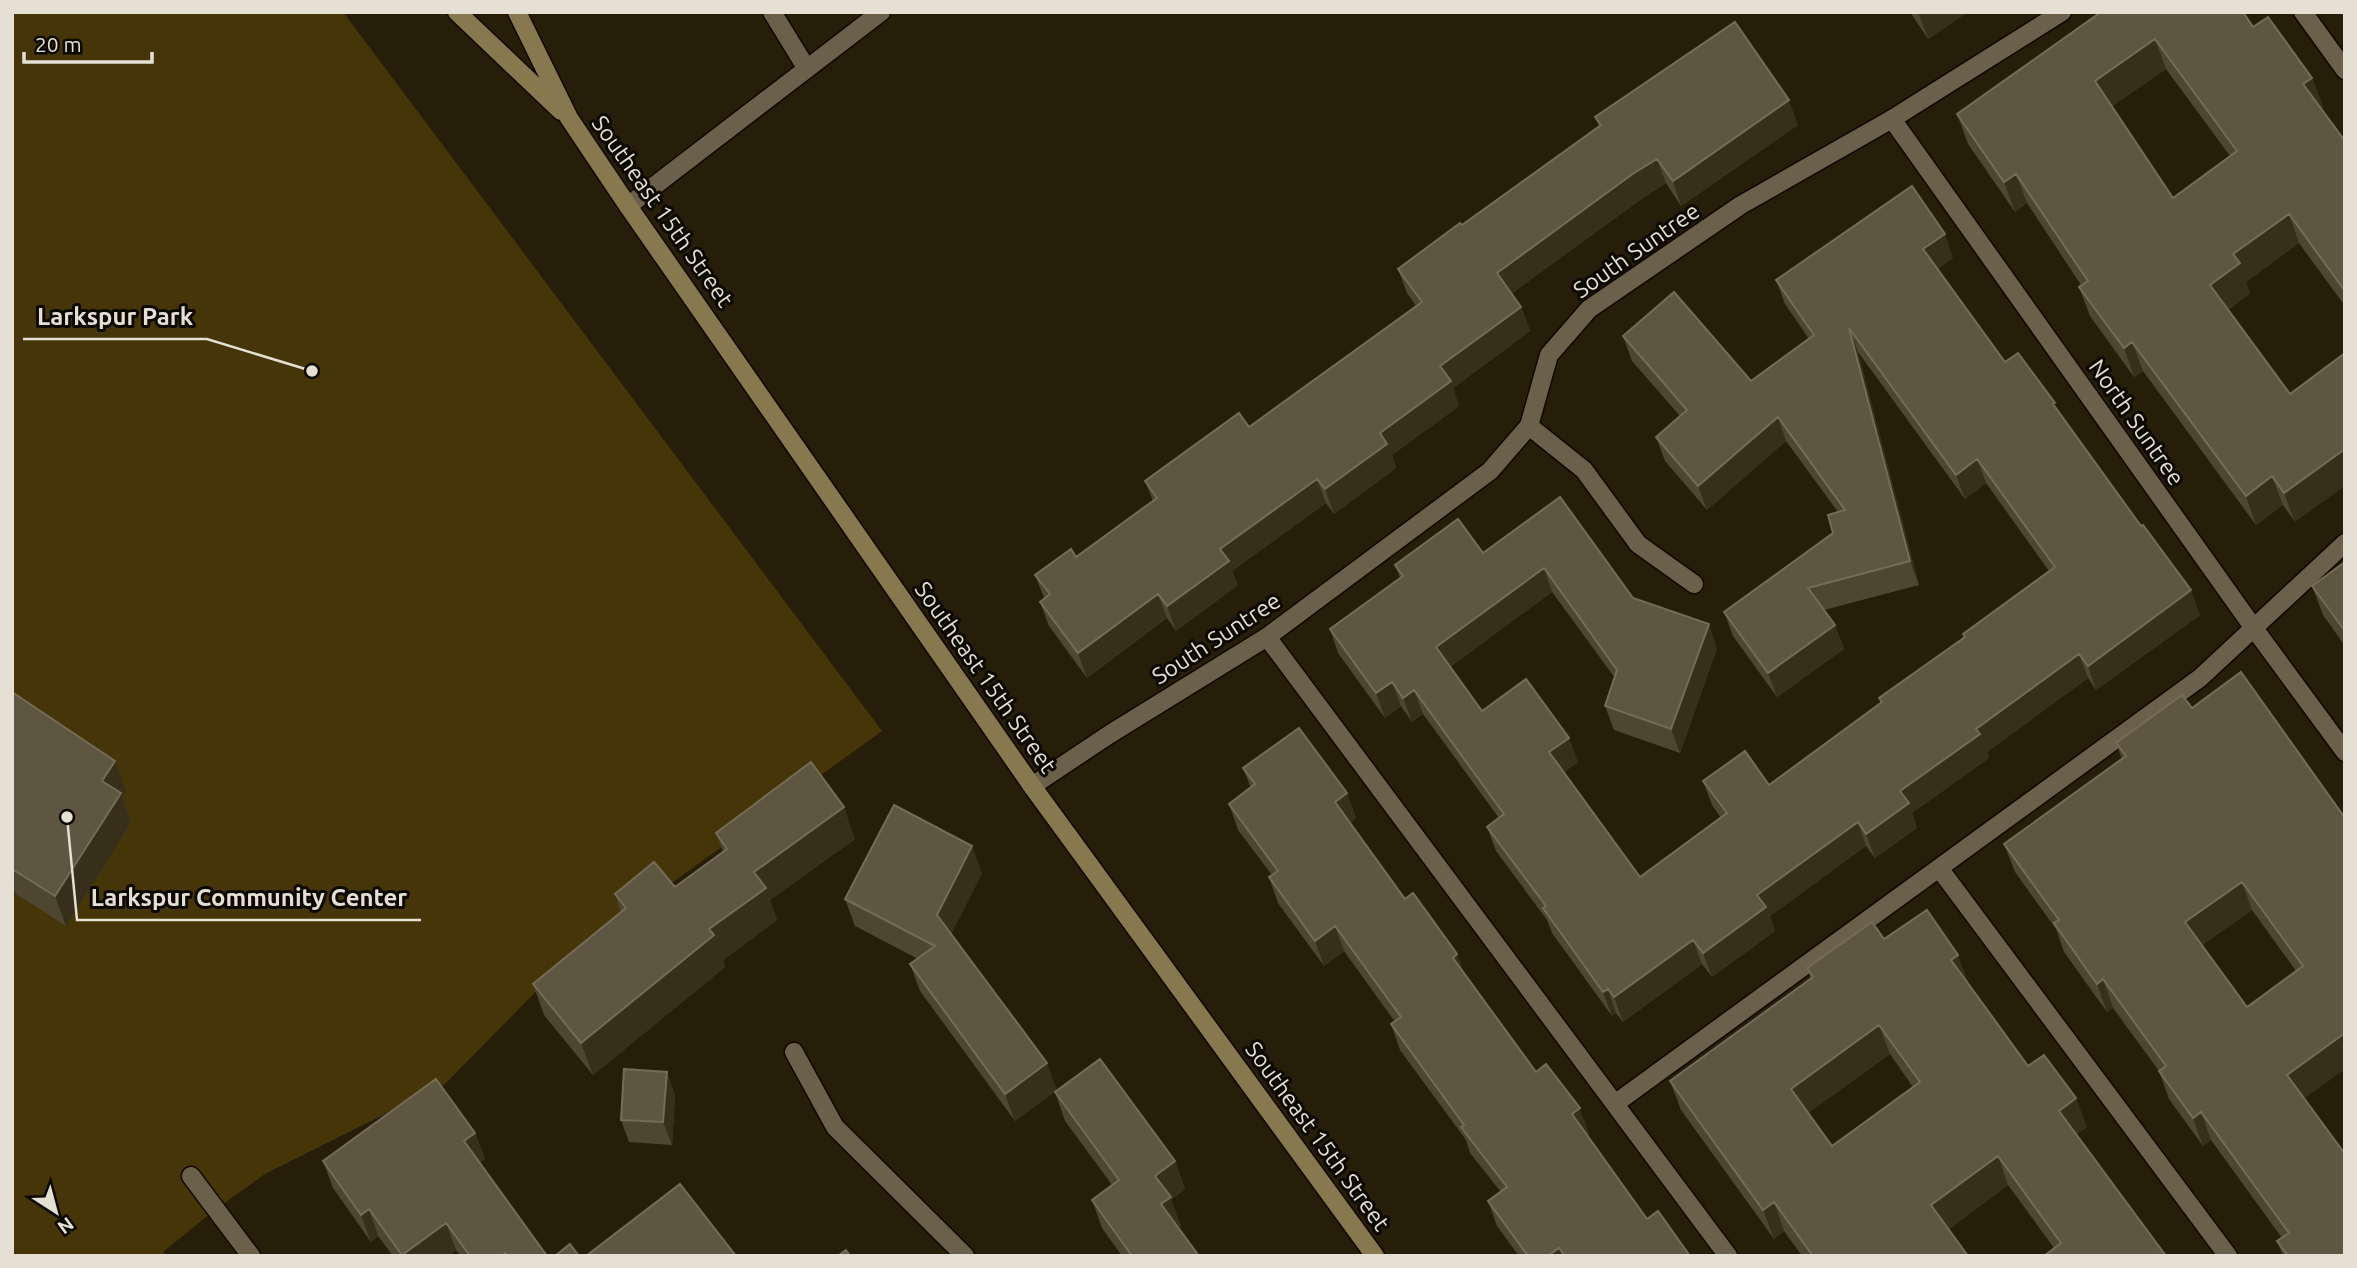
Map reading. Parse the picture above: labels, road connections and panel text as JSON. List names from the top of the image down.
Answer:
{
  "streets": {
    "main road": ["Southeast 15th Street"],
    "street": ["South Suntree", "North Suntree"]
  },
  "crossings": [
    ["Southeast 15th Street", "South Suntree"],
    ["South Suntree", "North Suntree"]
  ],
  "places": ["Larkspur Park", "Larkspur Community Center"],
  "scale_bar": "20 m",
  "north": "bottom right"
}
